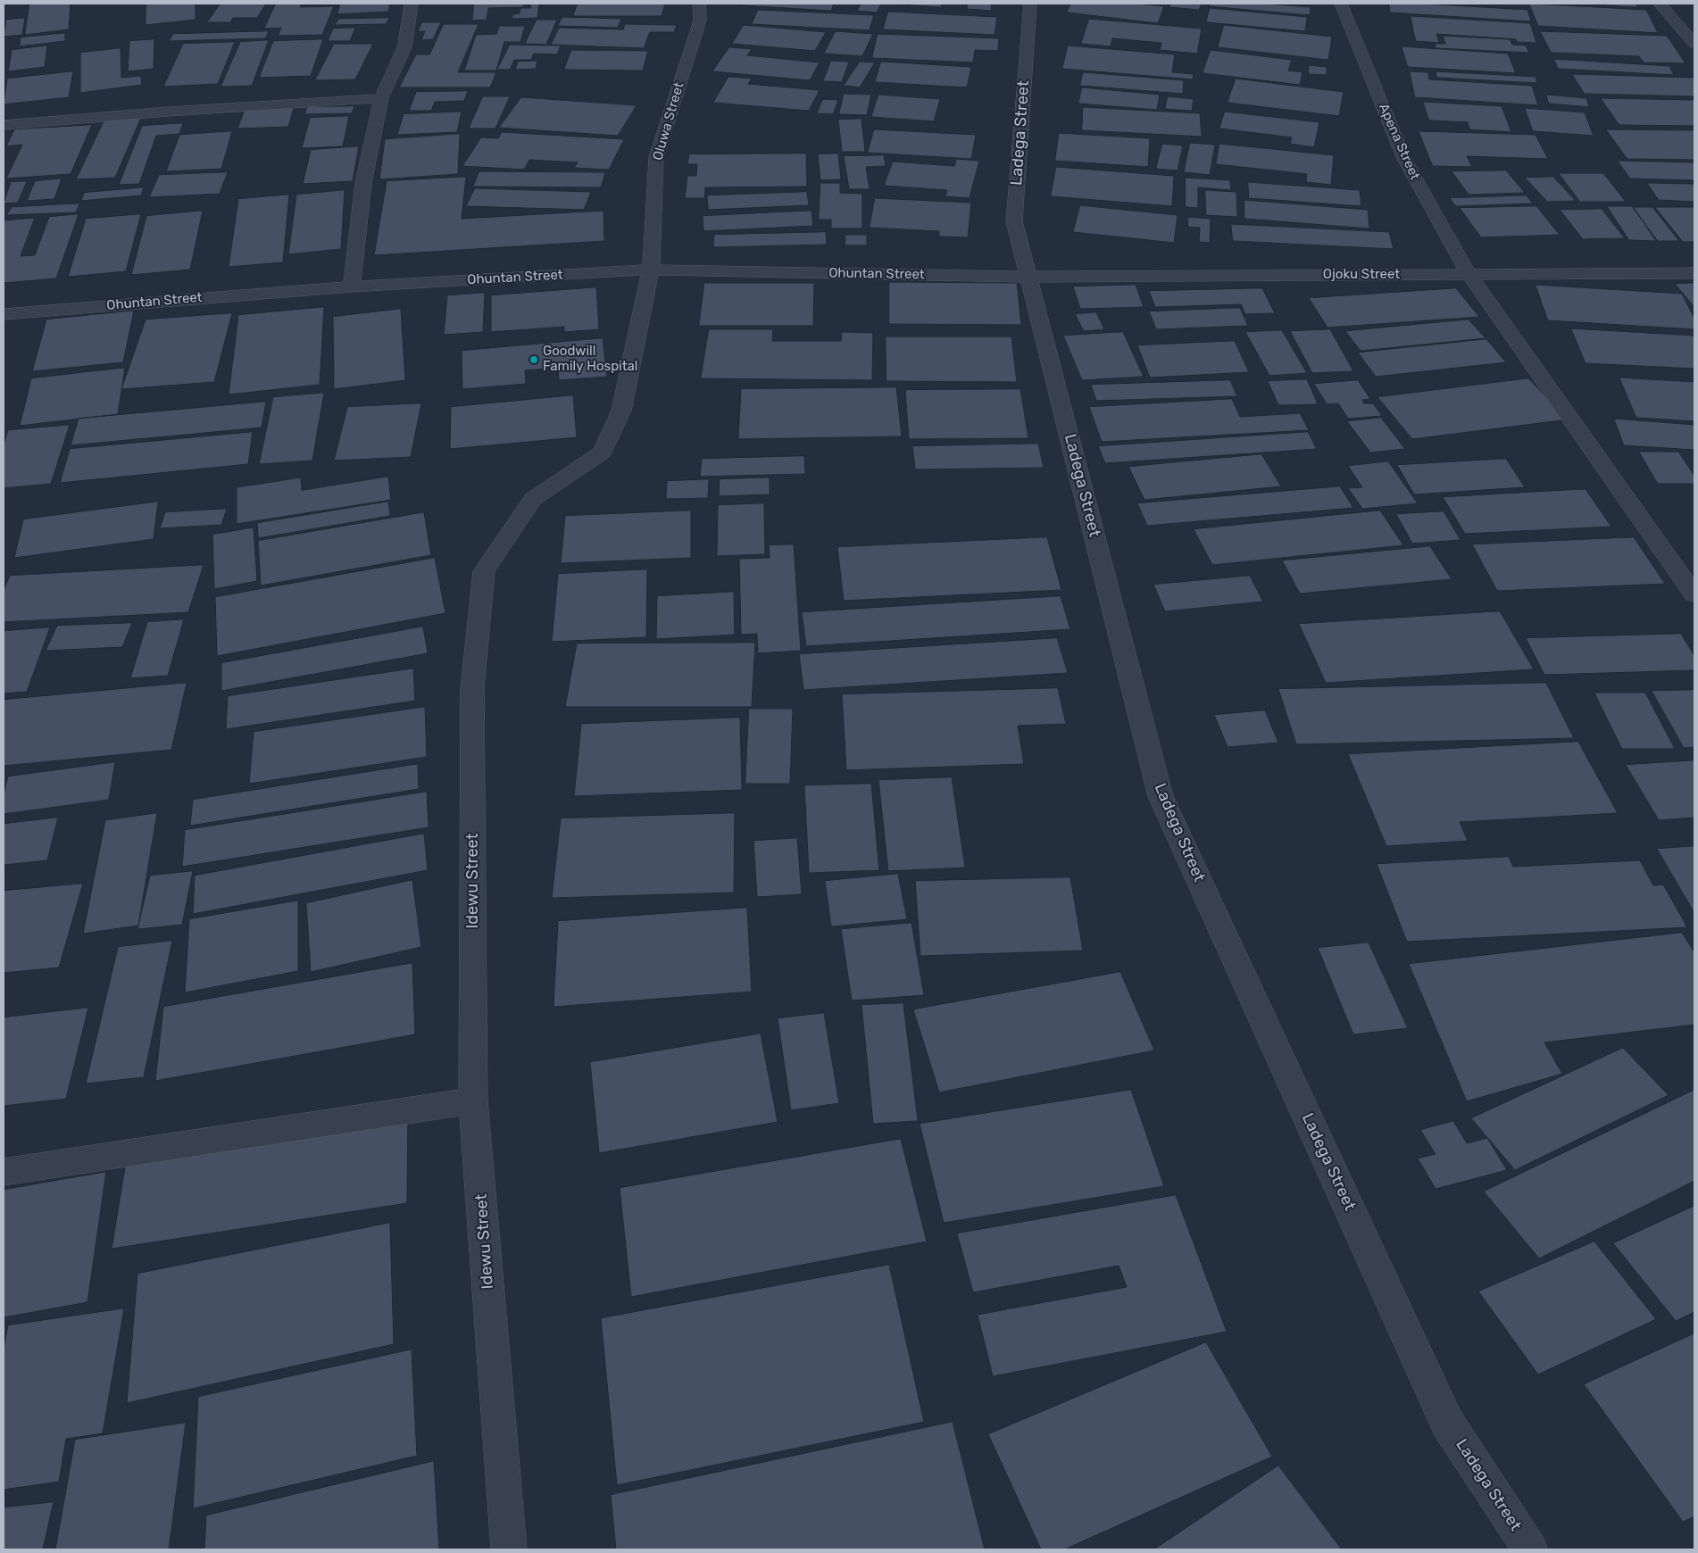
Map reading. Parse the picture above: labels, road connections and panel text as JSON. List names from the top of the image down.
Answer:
{
  "streets": {
    "street": [
      "Oluwa Street",
      "Ladega Street",
      "Apena Street",
      "Ohuntan Street",
      "Ojoku Street",
      "Idewu Street"
    ]
  },
  "crossings": [
    ["Oluwa Street", "Ohuntan Street"],
    ["Oluwa Street", "Idewu Street"],
    ["Ladega Street", "Ohuntan Street"],
    ["Ladega Street", "Ojoku Street"],
    ["Apena Street", "Ojoku Street"],
    ["Ohuntan Street", "Ojoku Street"],
    ["Ohuntan Street", "Idewu Street"]
  ],
  "places": ["Goodwill Family Hospital"]
}
